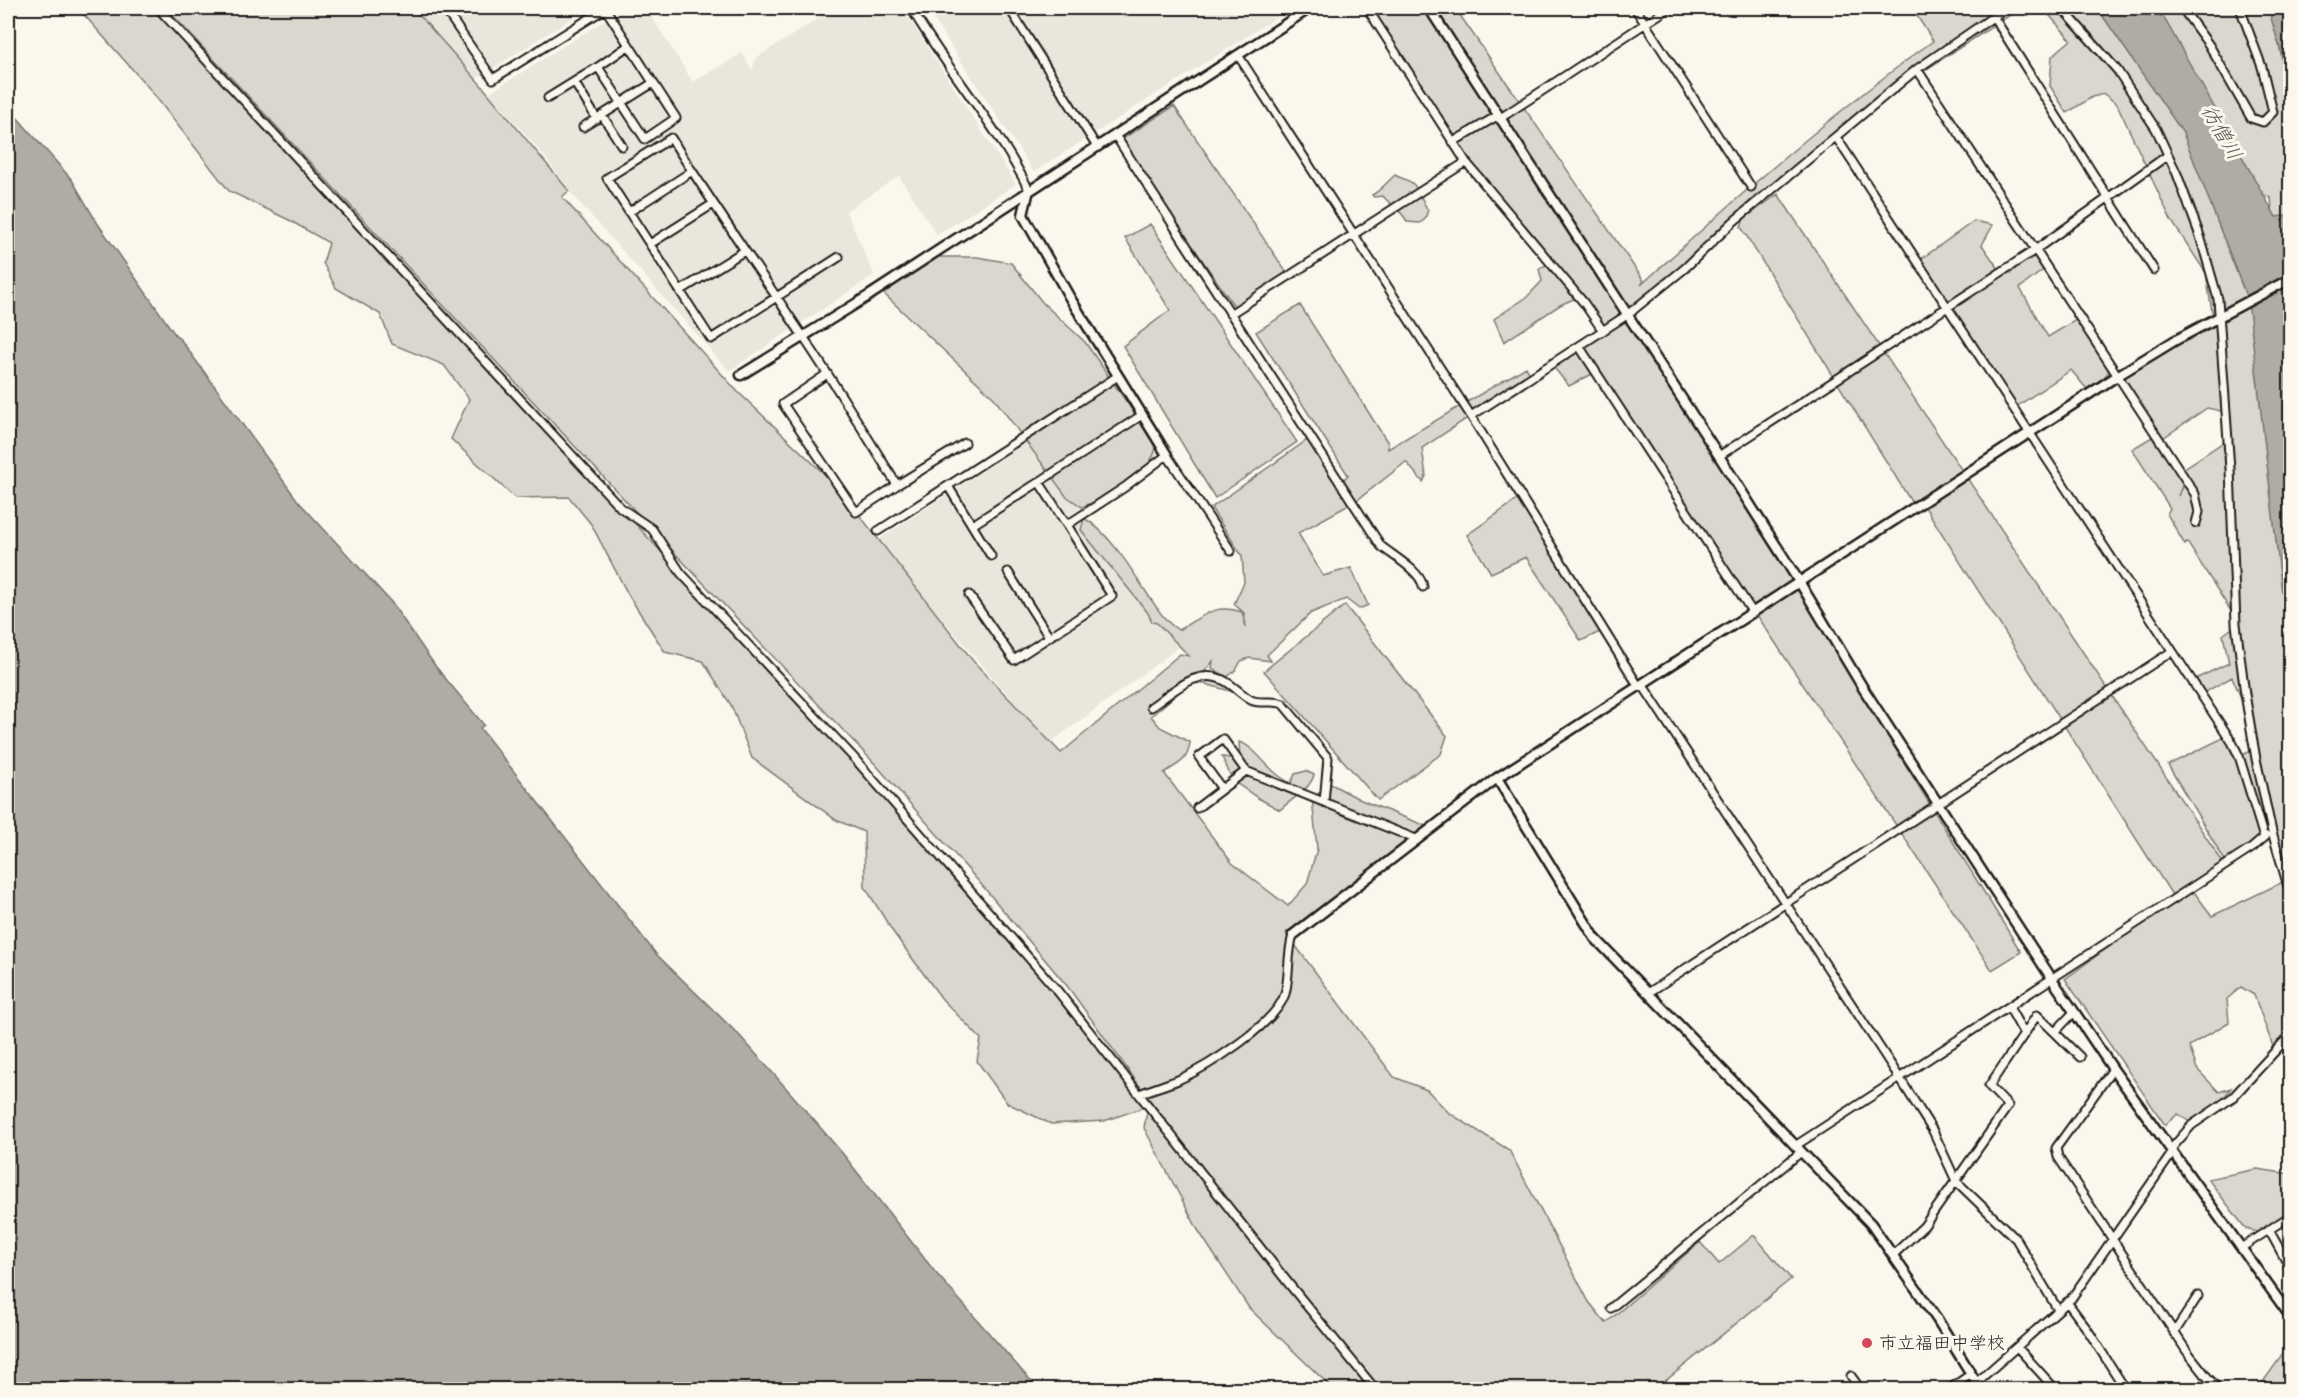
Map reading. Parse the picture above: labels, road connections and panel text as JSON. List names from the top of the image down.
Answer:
{
  "water": ["彷僧川"],
  "places": ["市立福田中学校"]
}
